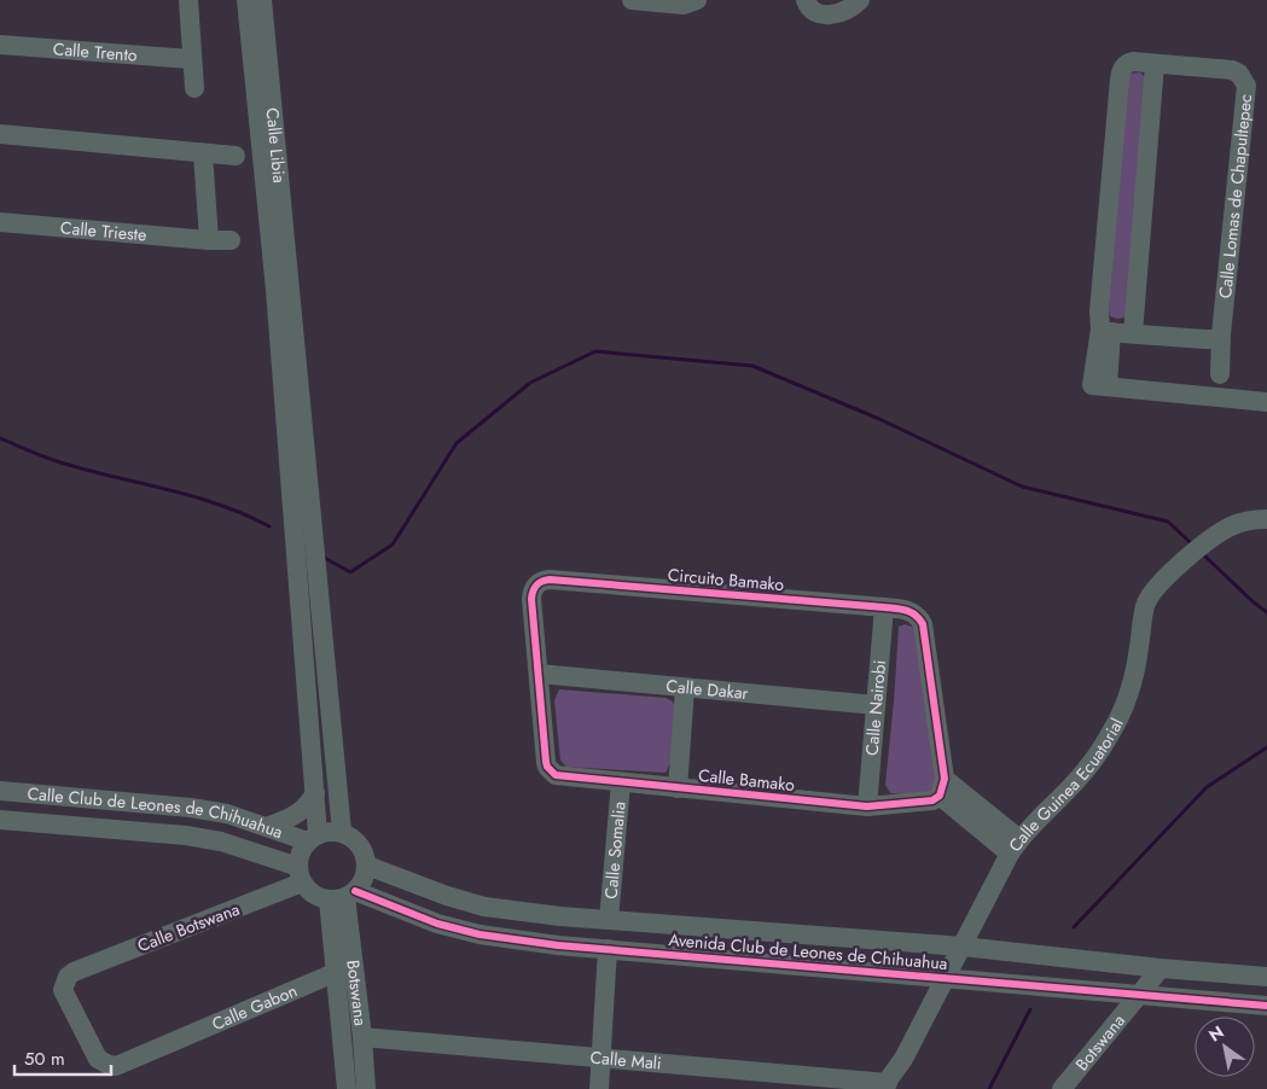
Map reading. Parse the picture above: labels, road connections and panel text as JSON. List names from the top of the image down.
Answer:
{
  "streets": {
    "street": [
      "Calle Trento",
      "Calle Libia",
      "Calle Lomas de Chapultepec",
      "Calle Trieste",
      "Circuito Bamako",
      "Calle Dakar",
      "Calle Nairobi",
      "Calle Bamako",
      "Calle Guinea Ecuatorial",
      "Calle Club de Leones de Chihuahua",
      "Calle Somalia",
      "Calle Botswana",
      "Avenida Club de Leones de Chihuahua",
      "Botswana",
      "Calle Gabon",
      "Calle Mali"
    ]
  },
  "crossings": [
    ["Circuito Bamako", "Calle Nairobi"],
    ["Circuito Bamako", "Calle Bamako"],
    ["Calle Dakar", "Calle Nairobi"],
    ["Calle Dakar", "Calle Bamako"],
    ["Calle Nairobi", "Calle Bamako"],
    ["Calle Bamako", "Calle Somalia"],
    ["Calle Guinea Ecuatorial", "Avenida Club de Leones de Chihuahua"],
    ["Calle Guinea Ecuatorial", "Calle Mali"],
    ["Calle Club de Leones de Chihuahua", "Calle Botswana"],
    ["Calle Club de Leones de Chihuahua", "Avenida Club de Leones de Chihuahua"],
    ["Calle Club de Leones de Chihuahua", "Botswana"],
    ["Calle Somalia", "Avenida Club de Leones de Chihuahua"],
    ["Calle Botswana", "Avenida Club de Leones de Chihuahua"],
    ["Calle Botswana", "Botswana"],
    ["Calle Botswana", "Calle Gabon"],
    ["Avenida Club de Leones de Chihuahua", "Botswana"],
    ["Botswana", "Calle Gabon"],
    ["Botswana", "Calle Mali"]
  ],
  "scale_bar": "50 m",
  "north": "top left"
}
